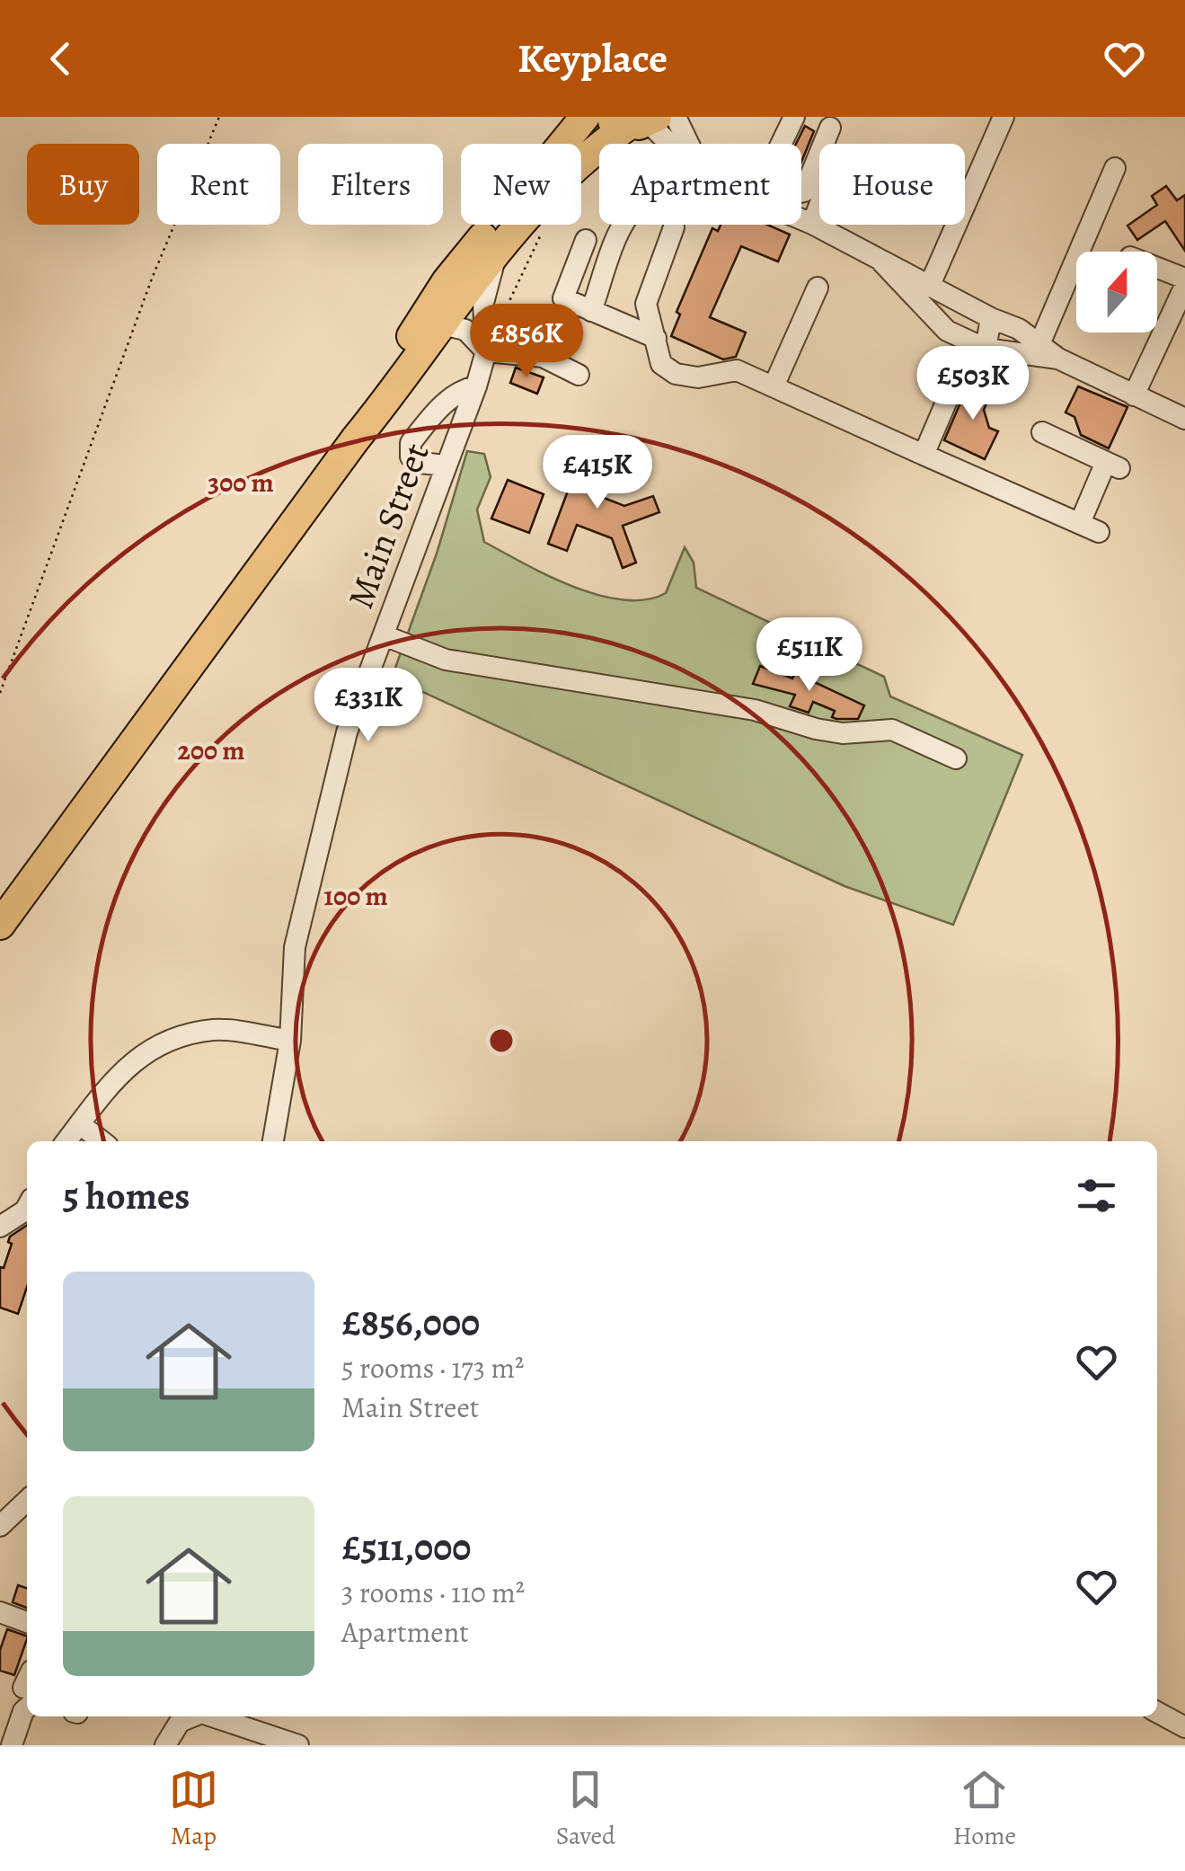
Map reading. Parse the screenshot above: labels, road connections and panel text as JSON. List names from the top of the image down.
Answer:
{
  "streets": {
    "street": ["Main Street"]
  },
  "north": "top",
  "page": {
    "header": "Keyplace",
    "chip": [
      "Buy",
      "Rent",
      "Filters",
      "New",
      "Apartment",
      "House"
    ],
    "price": [
      "£856K",
      "£503K",
      "£415K",
      "£511K",
      "£331K"
    ],
    "heading": "5 homes",
    "list": [
      {
        "name": "£856,000",
        "note": "5 rooms · 173 m² · Main Street"
      },
      {
        "name": "£511,000",
        "note": "3 rooms · 110 m² · Apartment"
      }
    ],
    "tabs": ["Map", "Saved", "Home"]
  },
  "rings": ["300 m", "200 m", "100 m"]
}
